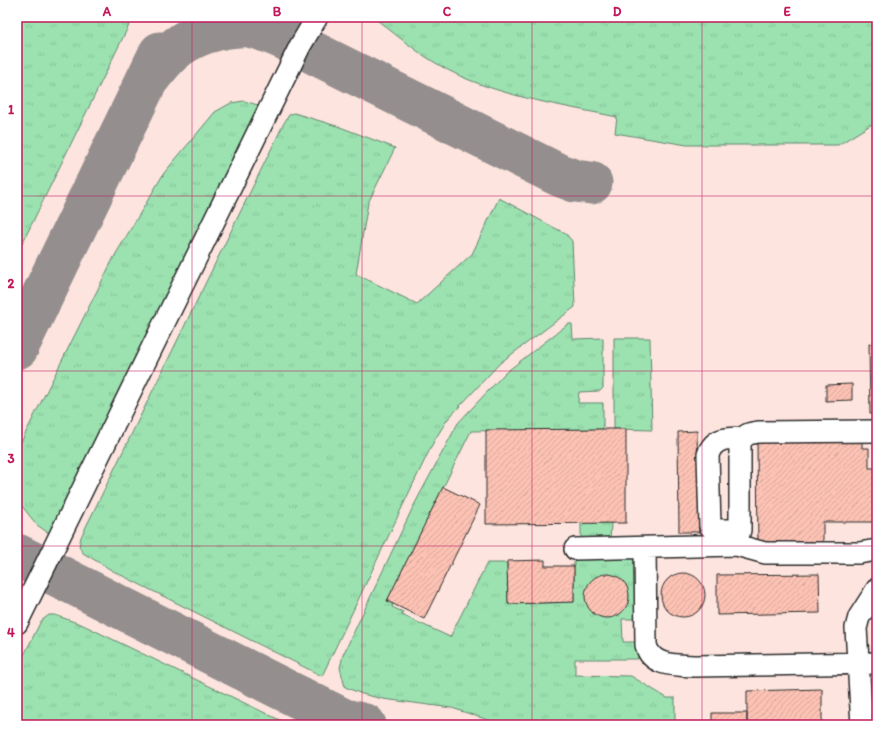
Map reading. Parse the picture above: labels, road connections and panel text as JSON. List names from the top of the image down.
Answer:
{
  "grid": {
    "columns": [
      "A",
      "B",
      "C",
      "D",
      "E"
    ],
    "rows": [
      "1",
      "2",
      "3",
      "4"
    ]
  }
}
